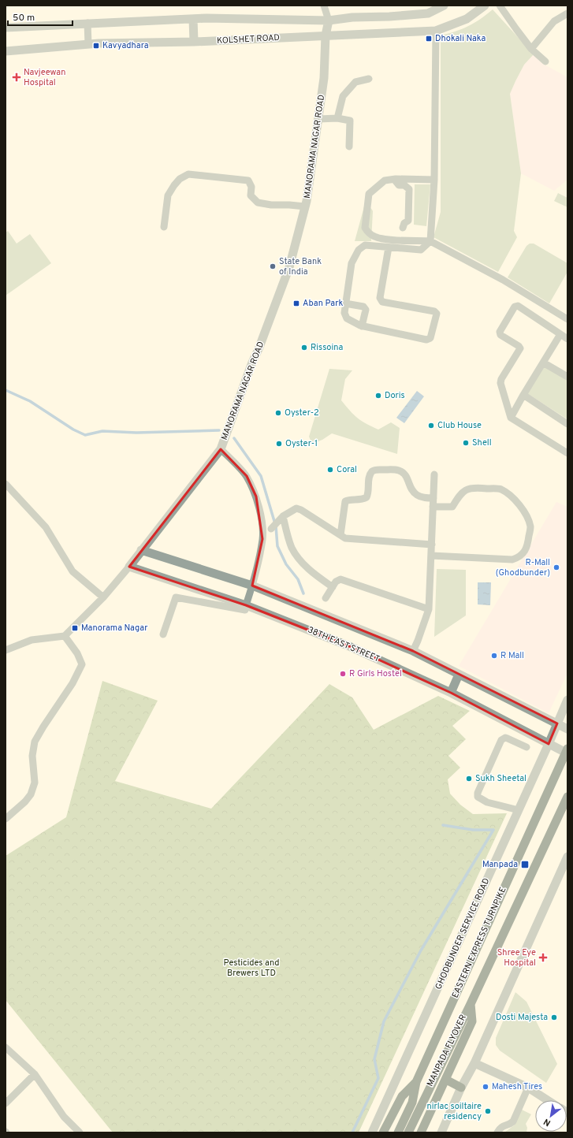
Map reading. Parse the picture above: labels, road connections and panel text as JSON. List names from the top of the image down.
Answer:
{
  "streets": {
    "main road": ["EASTERN EXPRESS TURNPIKE", "MANPADA FLYOVER"],
    "street": [
      "KOLSHET ROAD",
      "MANORAMA NAGAR ROAD",
      "38TH EAST STREET",
      "GHODBUNDER SERVICE ROAD"
    ]
  },
  "crossings": [
    ["KOLSHET ROAD", "MANORAMA NAGAR ROAD"],
    ["MANORAMA NAGAR ROAD", "38TH EAST STREET"],
    ["38TH EAST STREET", "GHODBUNDER SERVICE ROAD"],
    ["38TH EAST STREET", "EASTERN EXPRESS TURNPIKE"],
    ["EASTERN EXPRESS TURNPIKE", "MANPADA FLYOVER"]
  ],
  "parks": ["Pesticides and Brewers LTD"],
  "places": {
    "transit": [
      "Dhokali Naka",
      "Kavyadhara",
      "Aban Park",
      "Manorama Nagar",
      "Manpada"
    ],
    "health": ["Navjeewan Hospital", "Shree Eye Hospital"],
    "other": [
      "State Bank of India",
      "Rissoina",
      "Doris",
      "Oyster-2",
      "Club House",
      "Shell",
      "Oyster-1",
      "Coral",
      "R-Mall (Ghodbunder)",
      "R Mall",
      "R Girls Hostel",
      "Sukh Sheetal",
      "Dosti Majesta",
      "Mahesh Tires",
      "nirlac soiltaire residency"
    ]
  },
  "scale_bar": "50 m",
  "north": "bottom left"
}
